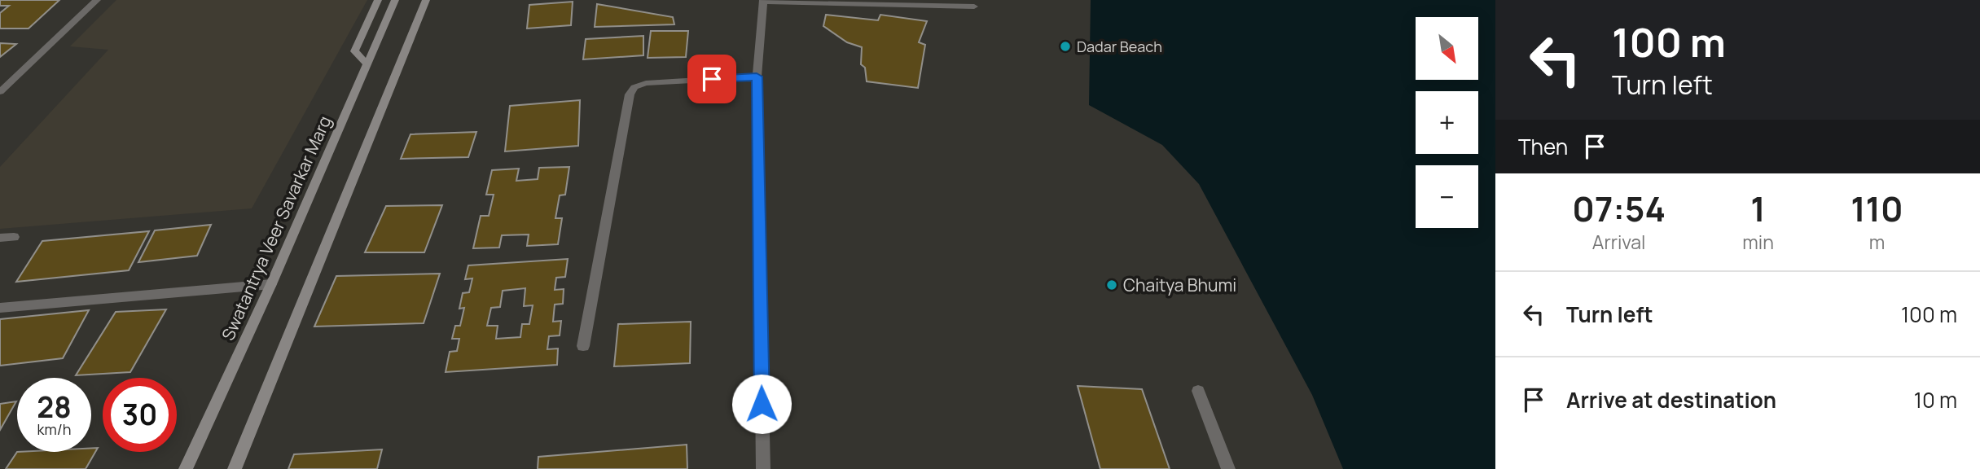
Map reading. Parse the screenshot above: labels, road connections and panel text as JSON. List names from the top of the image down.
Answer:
{
  "streets": {
    "main road": ["Swatantrya Veer Savarkar Marg"]
  },
  "places": ["Dadar Beach", "Chaitya Bhumi"],
  "north": "bottom right",
  "page": {
    "turn": ["100 m", "Turn left"],
    "map_buttons": ["+", "−"],
    "then": "Then",
    "eta": [
      "07:54",
      "Arrival",
      "1",
      "min",
      "110",
      "m"
    ],
    "list": [
      {
        "name": "Turn left",
        "value": "100 m"
      },
      {
        "name": "Arrive at destination",
        "value": "10 m"
      }
    ],
    "speed": "28 km/h",
    "limit": "30"
  }
}
